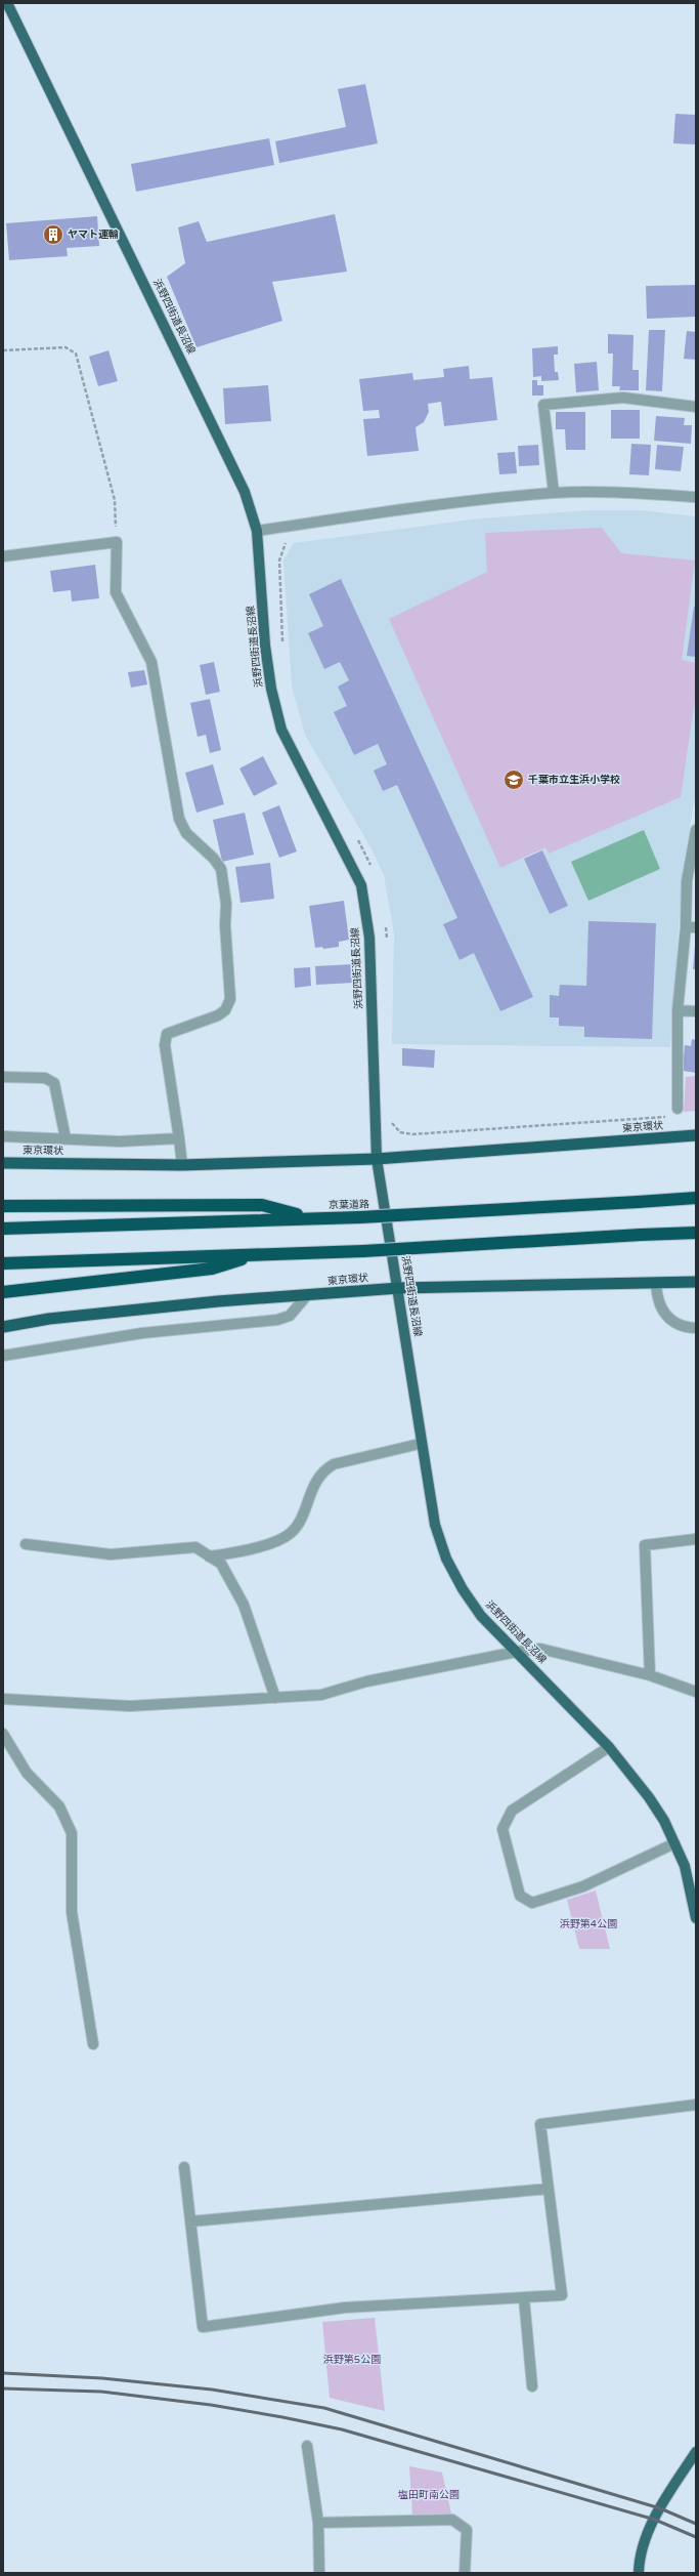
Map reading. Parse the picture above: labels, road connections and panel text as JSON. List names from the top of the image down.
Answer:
{
  "streets": {
    "highway": ["東京環状", "京葉道路"],
    "main road": ["浜野四街道長沼線"]
  },
  "crossings": [
    ["浜野四街道長沼線", "東京環状"]
  ],
  "parks": ["浜野第4公園", "浜野第5公園", "塩田町南公園"],
  "places": {
    "building": ["ヤマト運輸"],
    "school or university": ["千葉市立生浜小学校"]
  }
}
